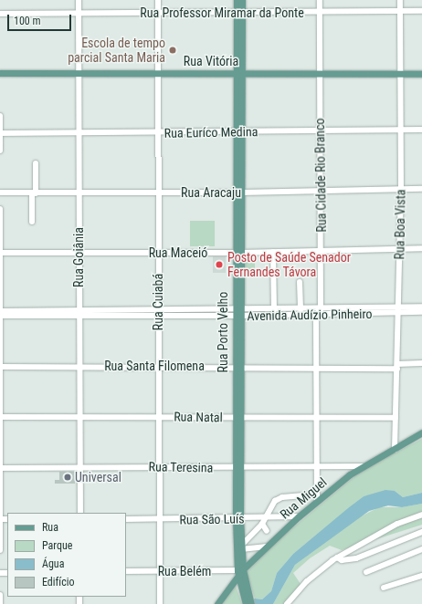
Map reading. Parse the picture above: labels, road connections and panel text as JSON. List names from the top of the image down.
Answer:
{
  "streets": {
    "main road": ["Rua Vitória", "Rua Porto Velho", "Rua Miguel"],
    "street": [
      "Rua Professor Miramar da Ponte",
      "Rua Euríco Medina",
      "Rua Cidade Rio Branco",
      "Rua Aracaju",
      "Rua Boa Vista",
      "Rua Maceió",
      "Rua Goiânia",
      "Rua Cuiabá",
      "Avenida Audízio Pinheiro",
      "Rua Santa Filomena",
      "Rua Natal",
      "Rua Teresina",
      "Rua São Luís",
      "Rua Belém"
    ]
  },
  "crossings": [
    ["Rua Professor Miramar da Ponte", "Rua Cidade Rio Branco"],
    ["Rua Professor Miramar da Ponte", "Rua Boa Vista"],
    ["Rua Professor Miramar da Ponte", "Rua Goiânia"],
    ["Rua Professor Miramar da Ponte", "Rua Cuiabá"],
    ["Rua Professor Miramar da Ponte", "Rua Porto Velho"],
    ["Rua Vitória", "Rua Cidade Rio Branco"],
    ["Rua Vitória", "Rua Boa Vista"],
    ["Rua Vitória", "Rua Goiânia"],
    ["Rua Vitória", "Rua Cuiabá"],
    ["Rua Vitória", "Rua Porto Velho"],
    ["Rua Euríco Medina", "Rua Cidade Rio Branco"],
    ["Rua Euríco Medina", "Rua Boa Vista"],
    ["Rua Euríco Medina", "Rua Goiânia"],
    ["Rua Euríco Medina", "Rua Cuiabá"],
    ["Rua Euríco Medina", "Rua Porto Velho"],
    ["Rua Cidade Rio Branco", "Rua Aracaju"],
    ["Rua Cidade Rio Branco", "Rua Maceió"],
    ["Rua Cidade Rio Branco", "Avenida Audízio Pinheiro"],
    ["Rua Aracaju", "Rua Boa Vista"],
    ["Rua Aracaju", "Rua Goiânia"],
    ["Rua Aracaju", "Rua Cuiabá"],
    ["Rua Aracaju", "Rua Porto Velho"],
    ["Rua Boa Vista", "Rua Maceió"],
    ["Rua Boa Vista", "Avenida Audízio Pinheiro"],
    ["Rua Boa Vista", "Rua Santa Filomena"],
    ["Rua Boa Vista", "Rua Natal"],
    ["Rua Boa Vista", "Rua Miguel"],
    ["Rua Maceió", "Rua Goiânia"],
    ["Rua Maceió", "Rua Cuiabá"],
    ["Rua Maceió", "Rua Porto Velho"],
    ["Rua Goiânia", "Avenida Audízio Pinheiro"],
    ["Rua Goiânia", "Rua Santa Filomena"],
    ["Rua Goiânia", "Rua Natal"],
    ["Rua Goiânia", "Rua Teresina"],
    ["Rua Cuiabá", "Avenida Audízio Pinheiro"],
    ["Rua Cuiabá", "Rua Santa Filomena"],
    ["Rua Cuiabá", "Rua Natal"],
    ["Rua Cuiabá", "Rua Teresina"],
    ["Rua Cuiabá", "Rua São Luís"],
    ["Rua Cuiabá", "Rua Belém"],
    ["Avenida Audízio Pinheiro", "Rua Porto Velho"],
    ["Rua Porto Velho", "Rua Santa Filomena"],
    ["Rua Porto Velho", "Rua Natal"],
    ["Rua Porto Velho", "Rua Teresina"],
    ["Rua Porto Velho", "Rua Miguel"],
    ["Rua Porto Velho", "Rua São Luís"],
    ["Rua Porto Velho", "Rua Belém"],
    ["Rua Teresina", "Rua Miguel"],
    ["Rua Miguel", "Rua São Luís"],
    ["Rua Miguel", "Rua Belém"]
  ],
  "places": ["Escola de tempo parcial Santa Maria", "Posto de Saúde Senador Fernandes Távora", "Universal"],
  "legend": [
    "Rua",
    "Parque",
    "Água",
    "Edifício"
  ],
  "scale_bar": "100 m"
}
